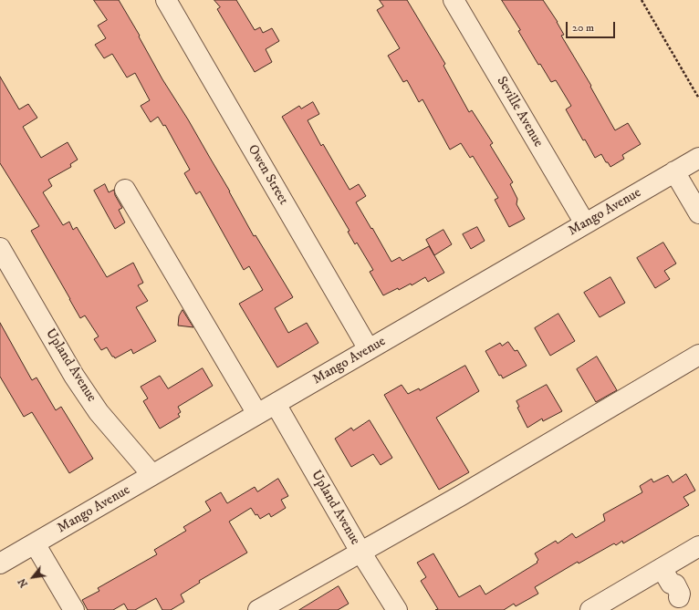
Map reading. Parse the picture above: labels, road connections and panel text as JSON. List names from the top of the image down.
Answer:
{
  "streets": {
    "street": [
      "Seville Avenue",
      "Owen Street",
      "Mango Avenue",
      "Upland Avenue"
    ]
  },
  "crossings": [
    ["Seville Avenue", "Mango Avenue"],
    ["Owen Street", "Mango Avenue"],
    ["Mango Avenue", "Upland Avenue"]
  ],
  "scale_bar": "20 m",
  "north": "bottom left"
}
